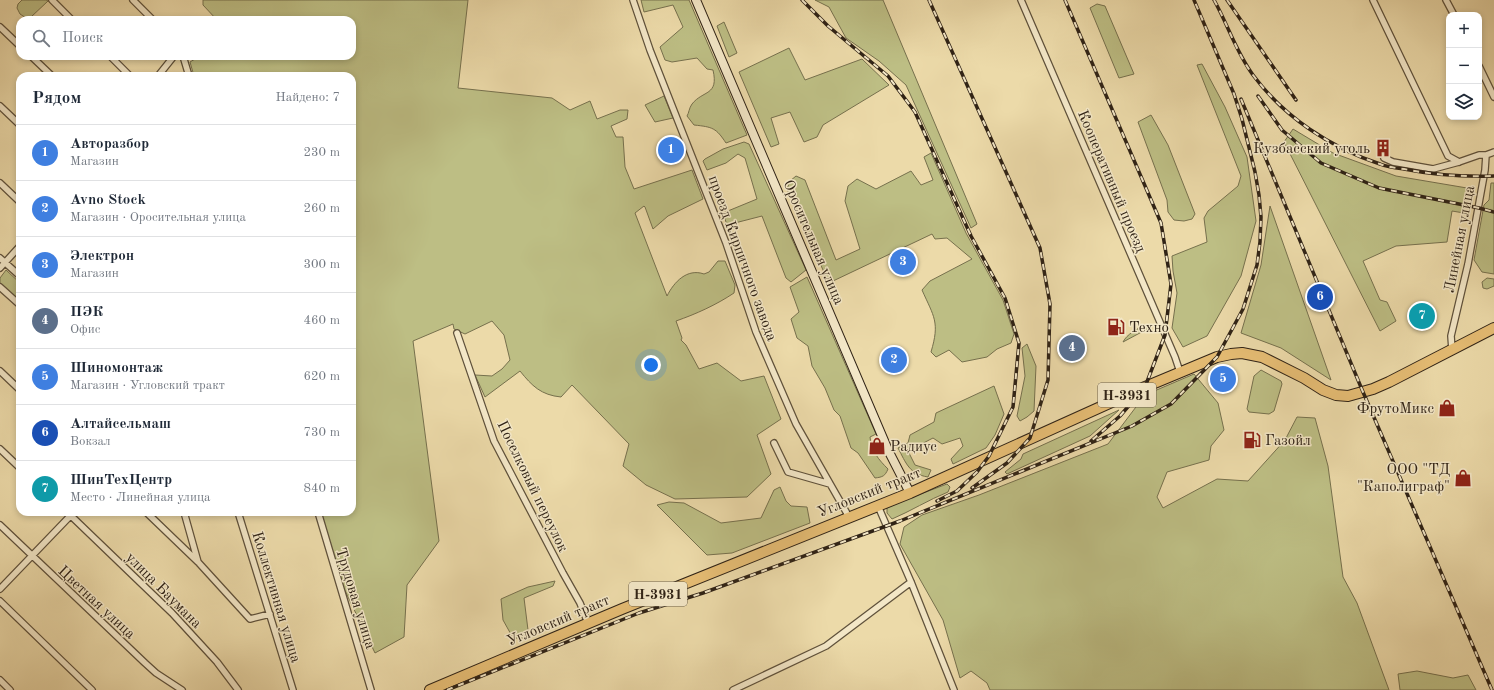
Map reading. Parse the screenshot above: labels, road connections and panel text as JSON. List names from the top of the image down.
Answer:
{
  "streets": {
    "highway": ["Н-3931", "Угловский тракт"],
    "main road": ["Оросительная улица"],
    "street": [
      "Кооперативный проезд",
      "Линейная улица",
      "проезд Кирпичного завода",
      "Поселковый переулок",
      "улица Баумана",
      "Коллективная улица",
      "Трудовая улица",
      "Цветная улица"
    ]
  },
  "crossings": [
    ["Кооперативный проезд", "Угловский тракт"],
    ["Линейная улица", "Н-3931"],
    ["Линейная улица", "Угловский тракт"],
    ["Оросительная улица", "Угловский тракт"],
    ["проезд Кирпичного завода", "Угловский тракт"],
    ["Н-3931", "Угловский тракт"],
    ["Поселковый переулок", "Угловский тракт"]
  ],
  "places": {
    "building": ["Кузбасский уголь"],
    "fuel station": ["Техно", "Газойл"],
    "shop": ["ФрутоМикс", "Радиус", "ООО \"ТД \"Каполиграф\""]
  },
  "page": {
    "map_buttons": ["+", "−"],
    "search": "Поиск",
    "heading": ["Рядом", "Найдено: 7"],
    "list": [
      {
        "mark": "1",
        "name": "Авторазбор",
        "note": "Магазин",
        "value": "230 m"
      },
      {
        "mark": "2",
        "name": "Avno Stoсk",
        "note": "Магазин · Оросительная улица",
        "value": "260 m"
      },
      {
        "mark": "3",
        "name": "Электрон",
        "note": "Магазин",
        "value": "300 m"
      },
      {
        "mark": "4",
        "name": "ПЭК",
        "note": "Офис",
        "value": "460 m"
      },
      {
        "mark": "5",
        "name": "Шиномонтаж",
        "note": "Магазин · Угловский тракт",
        "value": "620 m"
      },
      {
        "mark": "6",
        "name": "Алтайсельмаш",
        "note": "Вокзал",
        "value": "730 m"
      },
      {
        "mark": "7",
        "name": "ШинТехЦентр",
        "note": "Место · Линейная улица",
        "value": "840 m"
      }
    ],
    "pins": [
      "1",
      "3",
      "6",
      "7",
      "4",
      "2",
      "5"
    ]
  }
}
